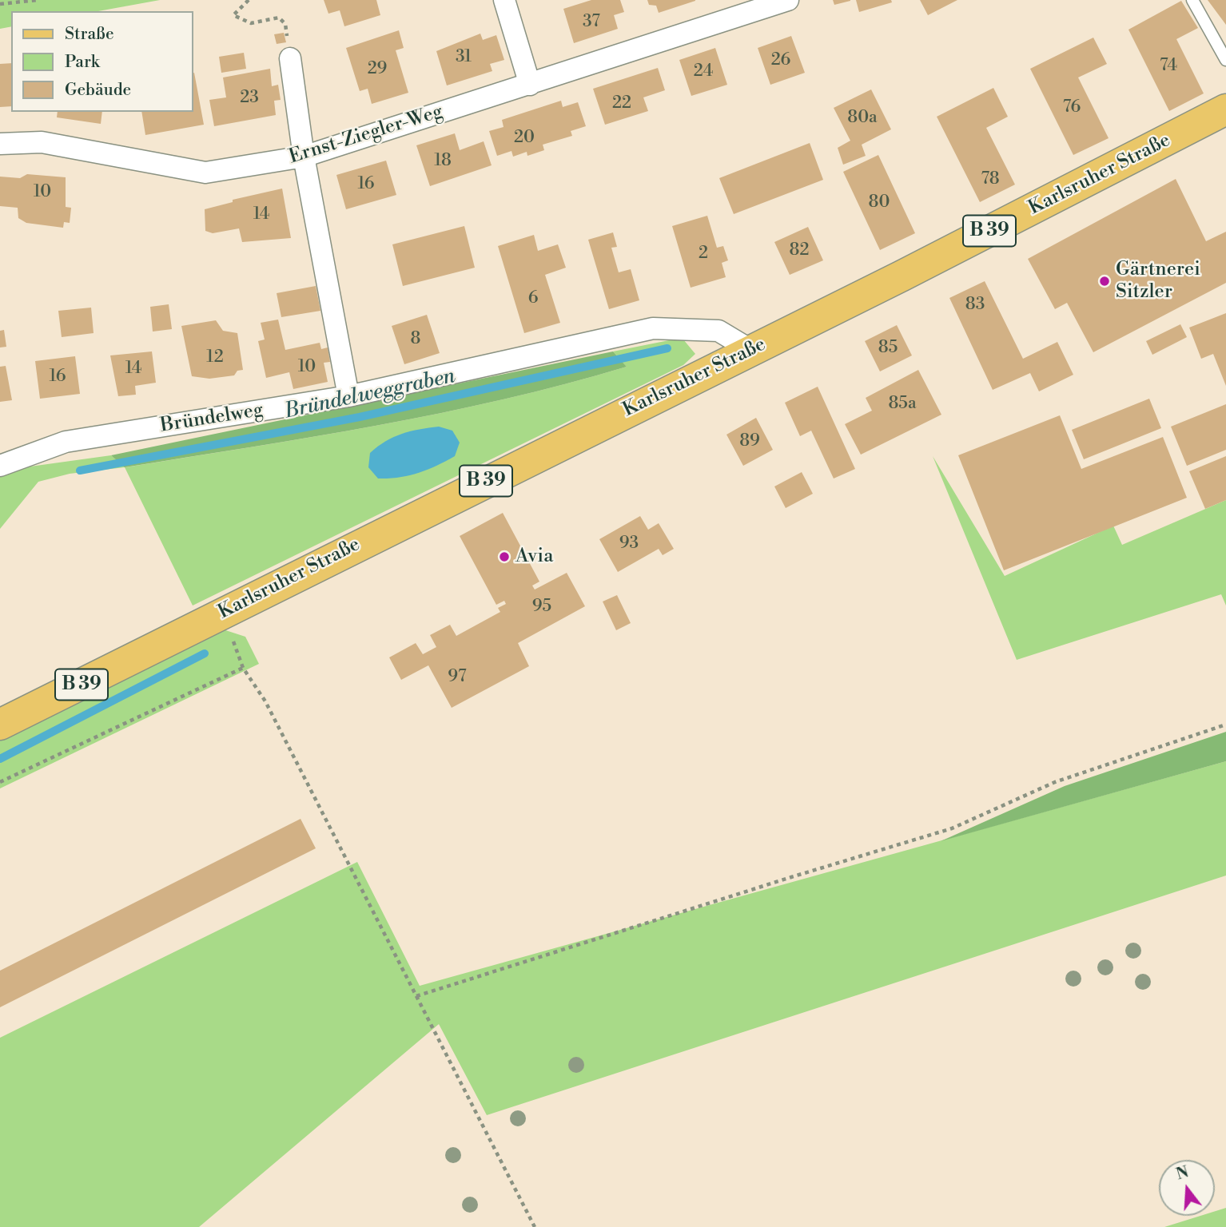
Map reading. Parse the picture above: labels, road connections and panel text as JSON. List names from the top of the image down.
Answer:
{
  "streets": {
    "main road": ["Karlsruher Straße", "B 39"],
    "street": ["Ernst-Ziegler-Weg", "Bründelweg"]
  },
  "crossings": [
    ["Karlsruher Straße", "Bründelweg"]
  ],
  "water": ["Bründelweggraben"],
  "places": ["Gärtnerei Sitzler", "Avia"],
  "house_numbers": [
    "37",
    "31",
    "26",
    "74",
    "29",
    "24",
    "23",
    "22",
    "76",
    "80a",
    "20",
    "18",
    "78",
    "16",
    "10",
    "80",
    "14",
    "82",
    "2",
    "6",
    "83",
    "8",
    "85",
    "12",
    "10",
    "14",
    "16",
    "85a",
    "89",
    "93",
    "95",
    "97"
  ],
  "legend": ["Straße", "Park", "Gebäude"],
  "north": "top"
}
